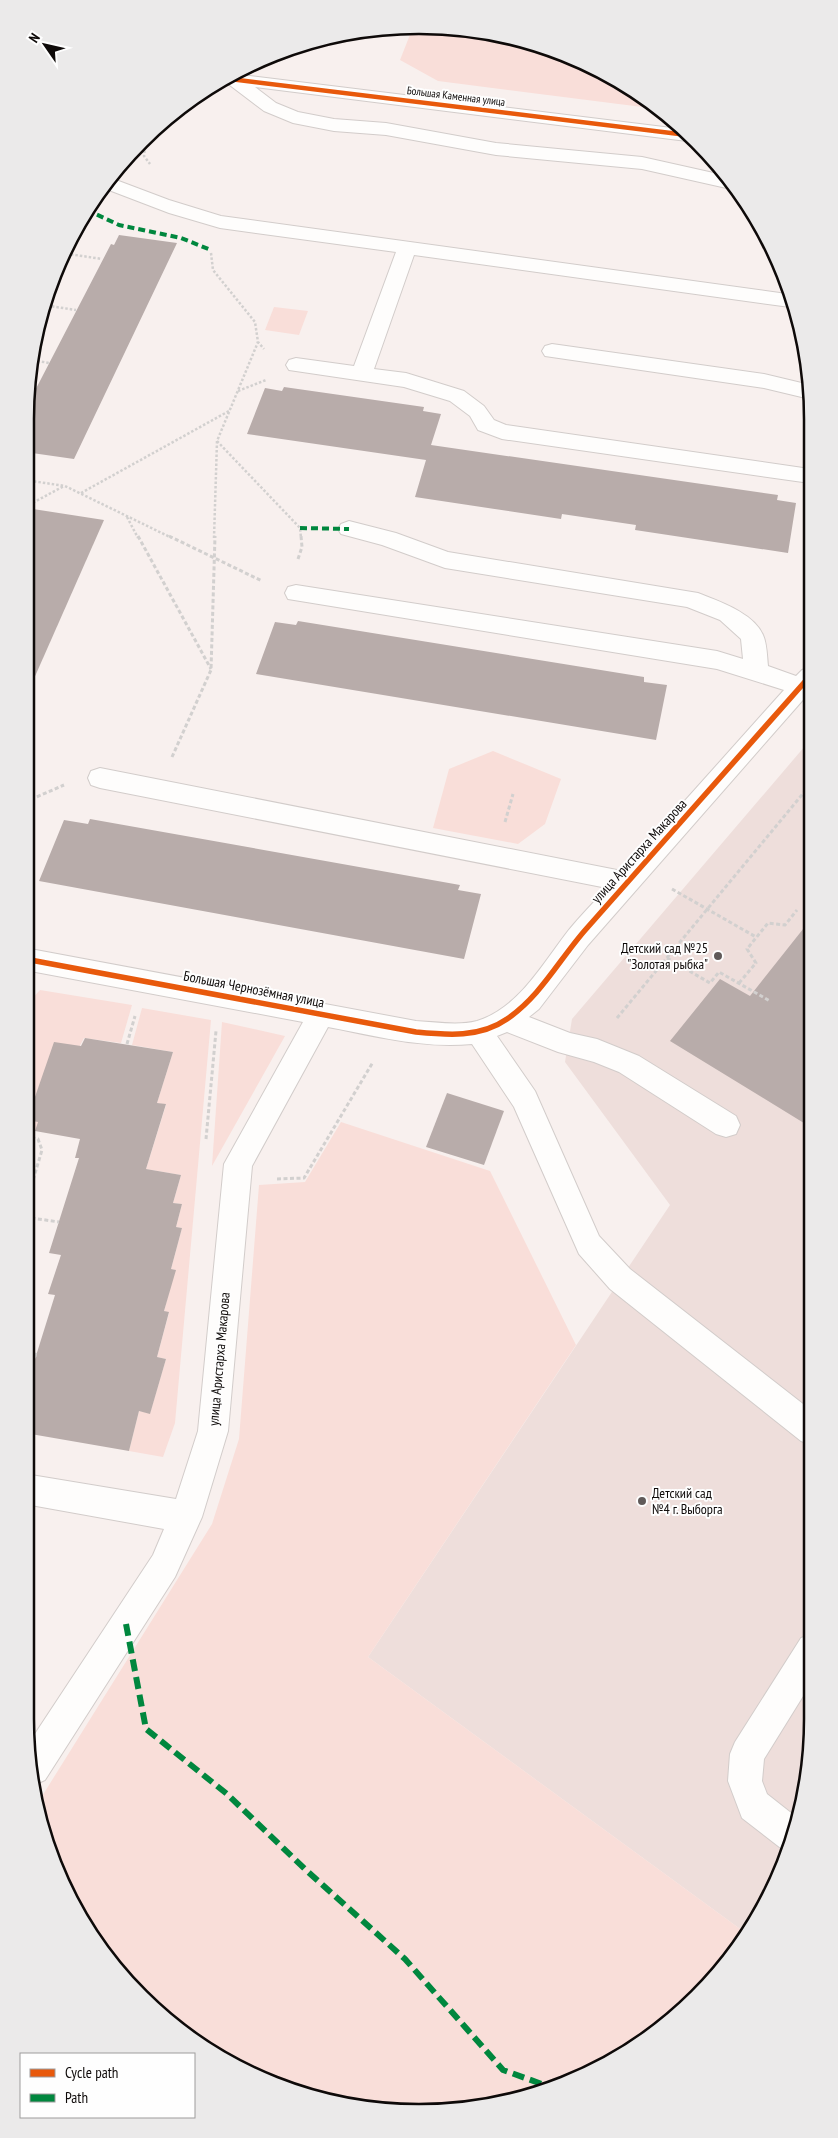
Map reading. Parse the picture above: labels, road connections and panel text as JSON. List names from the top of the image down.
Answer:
{
  "streets": {
    "street": ["Большая Каменная улица", "улица Аристарха Макарова", "Большая Чернозёмная улица"]
  },
  "crossings": [
    ["улица Аристарха Макарова", "Большая Чернозёмная улица"]
  ],
  "places": ["Детский сад №25 \"Золотая рыбка\"", "Детский сад №4 г. Выборга"],
  "legend": ["Cycle path", "Path"],
  "north": "top left"
}
